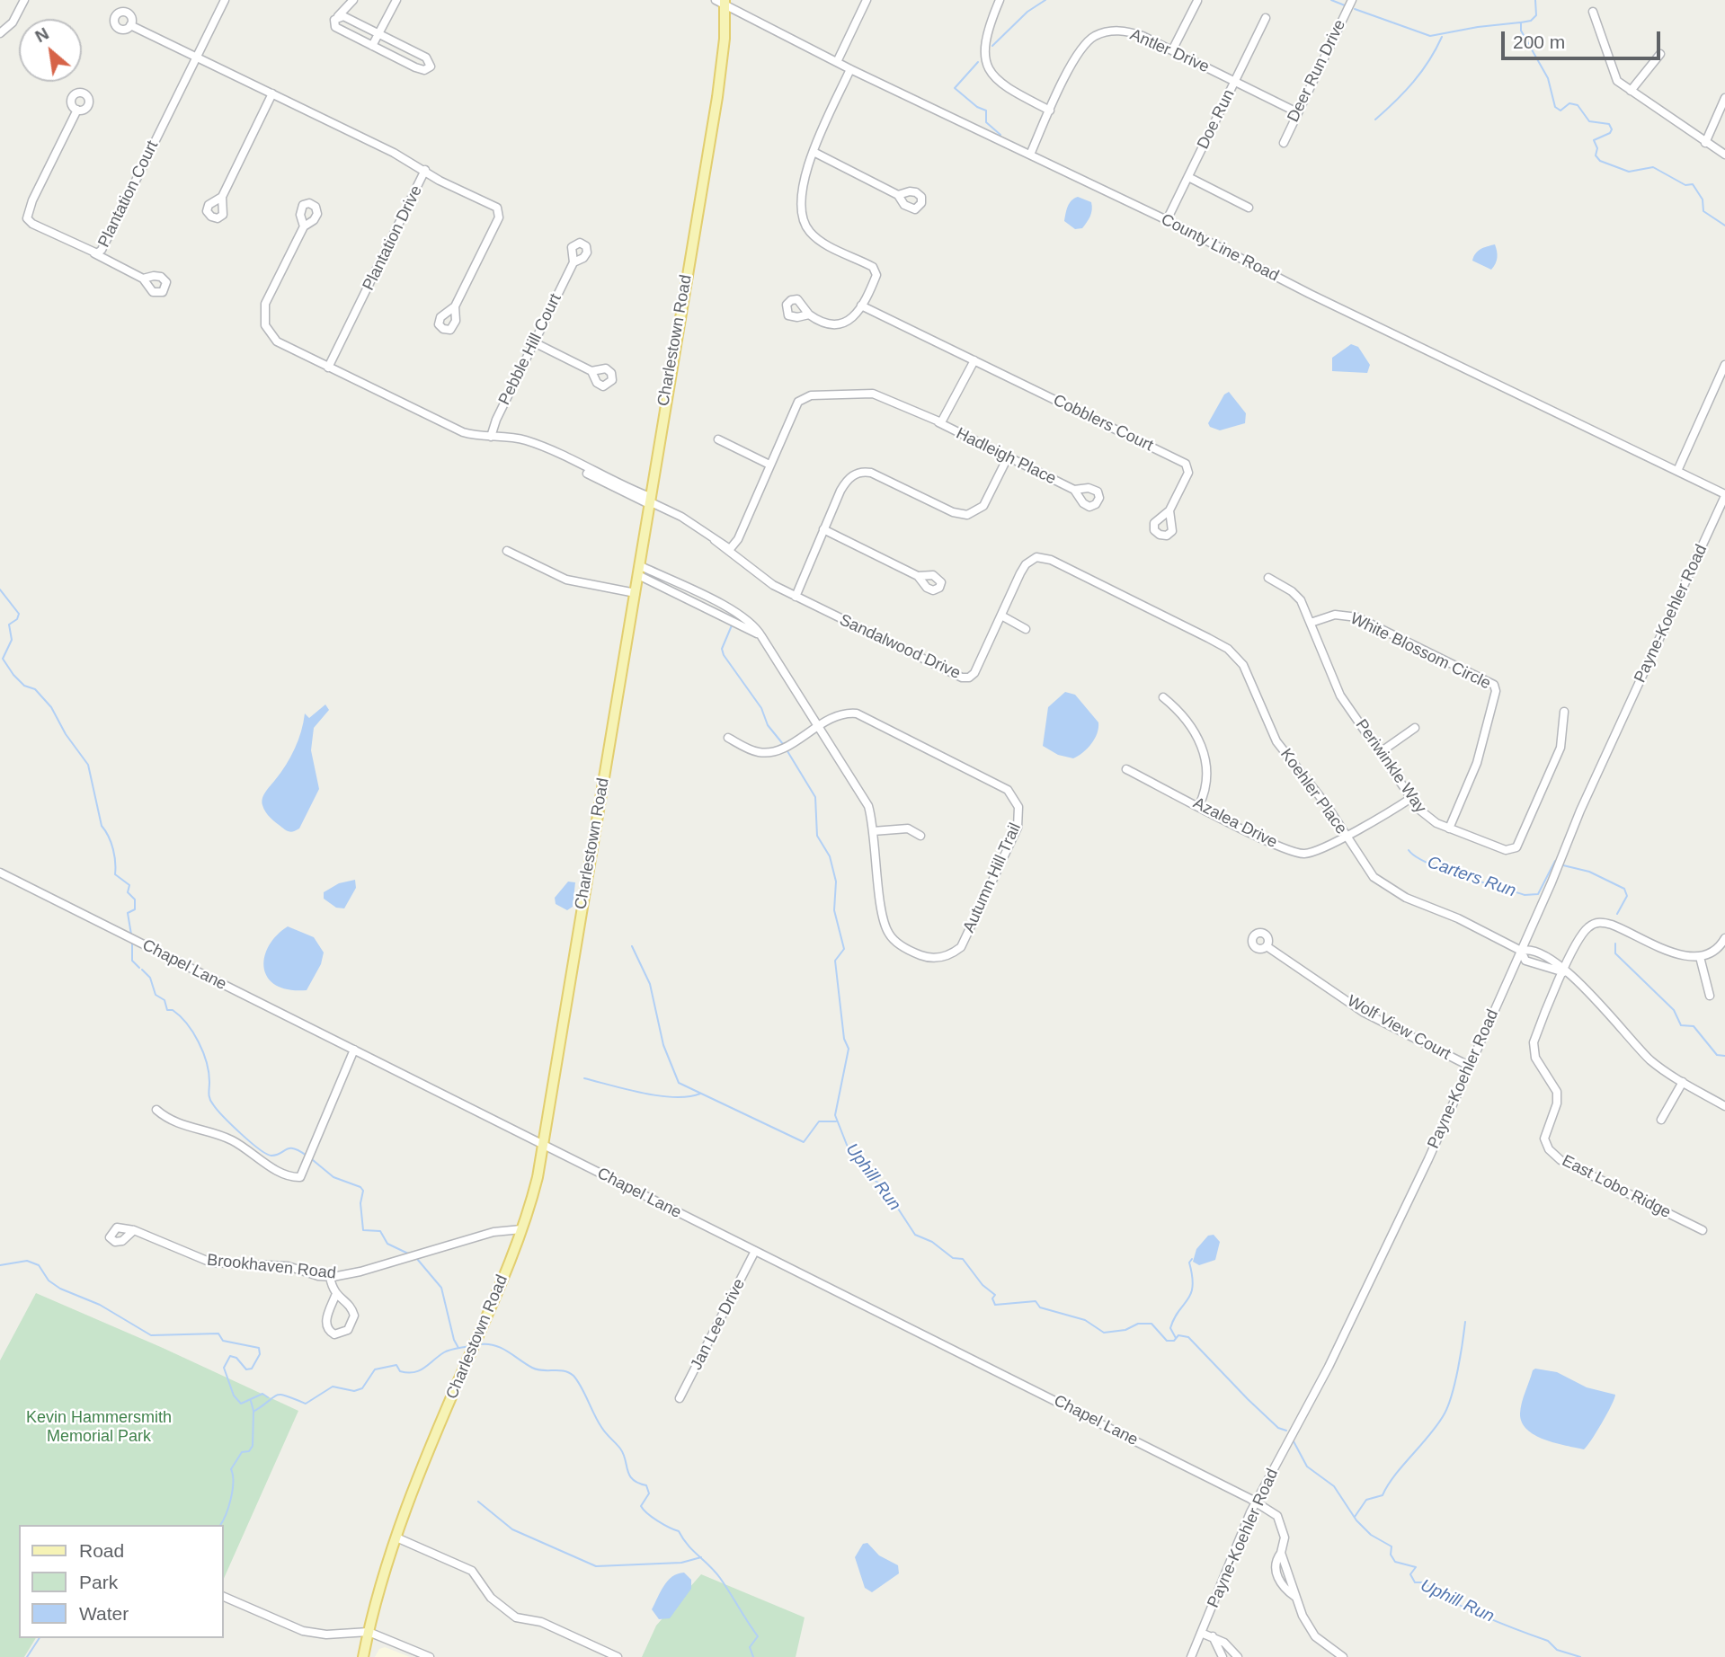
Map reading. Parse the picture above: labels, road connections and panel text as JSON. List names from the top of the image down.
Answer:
{
  "streets": {
    "main road": ["Charlestown Road"],
    "street": [
      "Antler Drive",
      "Deer Run Drive",
      "Doe Run",
      "Plantation Court",
      "Plantation Drive",
      "County Line Road",
      "Pebble Hill Court",
      "Cobblers Court",
      "Hadleigh Place",
      "Payne-Koehler Road",
      "Sandalwood Drive",
      "White Blossom Circle",
      "Periwinkle Way",
      "Koehler Place",
      "Azalea Drive",
      "Autumn Hill Trail",
      "Chapel Lane",
      "Wolf View Court",
      "East Lobo Ridge",
      "Brookhaven Road",
      "Jan Lee Drive"
    ]
  },
  "crossings": [
    ["Antler Drive", "Deer Run Drive"],
    ["Antler Drive", "Doe Run"],
    ["Antler Drive", "County Line Road"],
    ["Doe Run", "County Line Road"],
    ["Plantation Court", "Plantation Drive"],
    ["County Line Road", "Charlestown Road"],
    ["County Line Road", "Payne-Koehler Road"],
    ["Charlestown Road", "Sandalwood Drive"],
    ["Charlestown Road", "Autumn Hill Trail"],
    ["Charlestown Road", "Chapel Lane"],
    ["Charlestown Road", "Brookhaven Road"],
    ["Hadleigh Place", "Sandalwood Drive"],
    ["Payne-Koehler Road", "Koehler Place"],
    ["Payne-Koehler Road", "Chapel Lane"],
    ["Payne-Koehler Road", "Wolf View Court"],
    ["Sandalwood Drive", "Koehler Place"],
    ["White Blossom Circle", "Periwinkle Way"],
    ["Periwinkle Way", "Azalea Drive"],
    ["Koehler Place", "Azalea Drive"],
    ["Koehler Place", "East Lobo Ridge"],
    ["Chapel Lane", "Jan Lee Drive"]
  ],
  "water": ["Carters Run", "Uphill Run"],
  "parks": ["Kevin Hammersmith Memorial Park"],
  "legend": ["Road", "Park", "Water"],
  "scale_bar": "200 m",
  "north": "top left"
}
